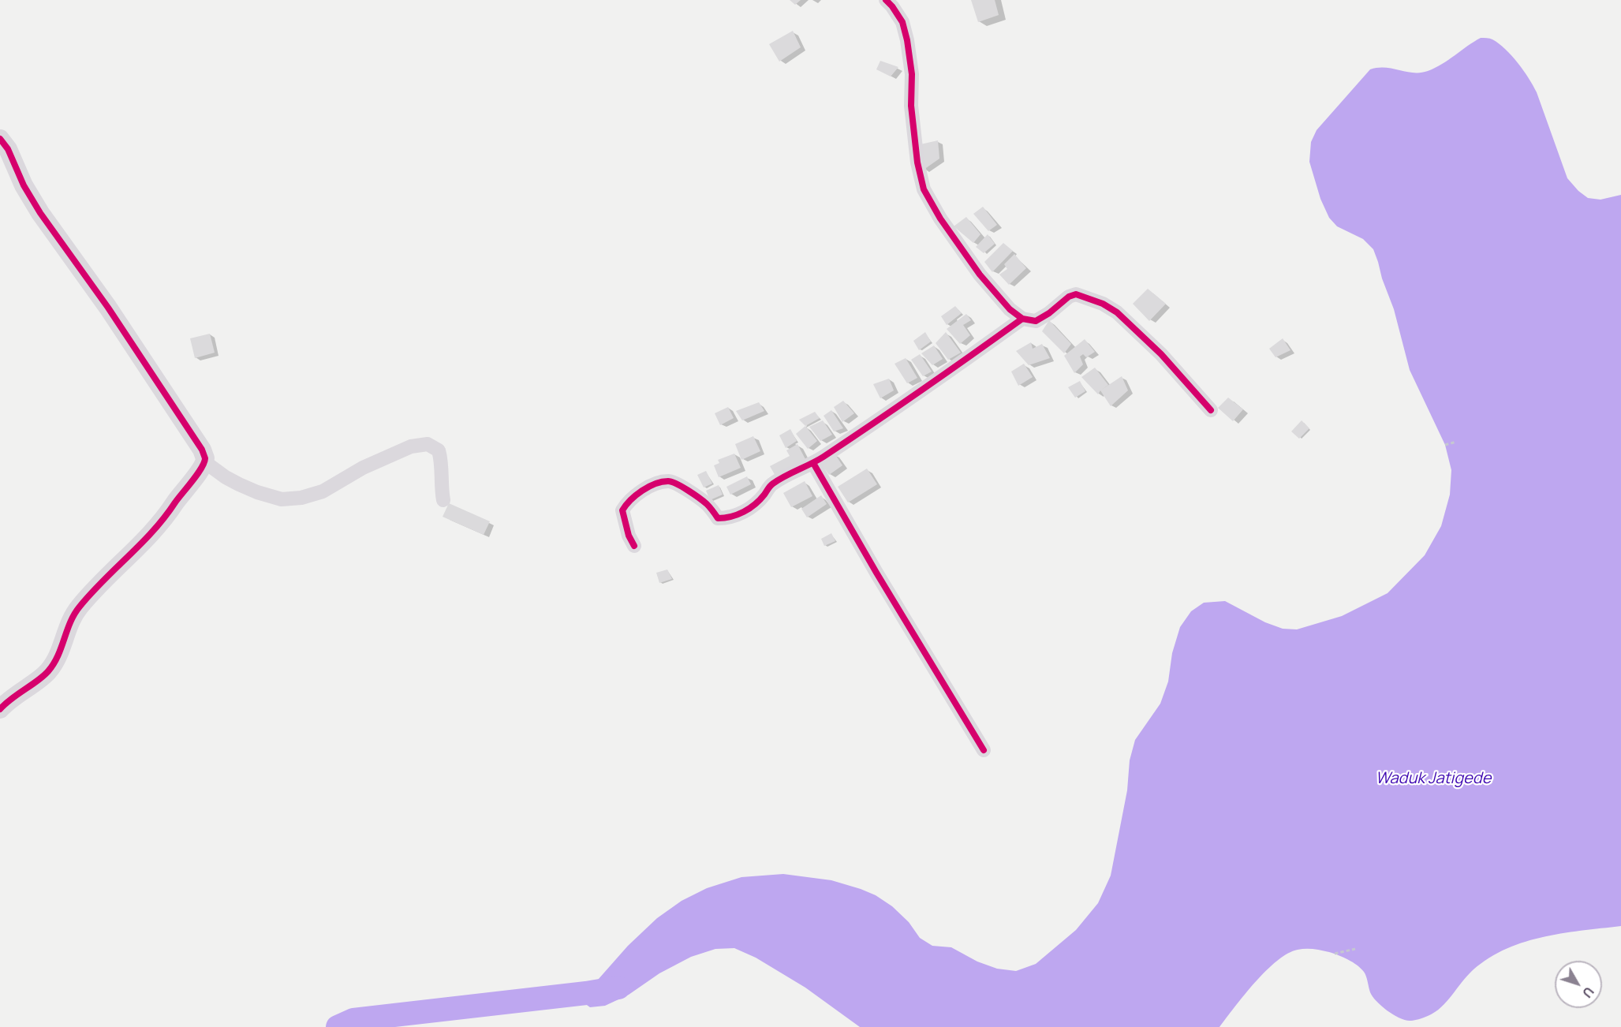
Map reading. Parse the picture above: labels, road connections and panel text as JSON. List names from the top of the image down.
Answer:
{
  "water": ["Waduk Jatigede"],
  "north": "bottom right"
}
